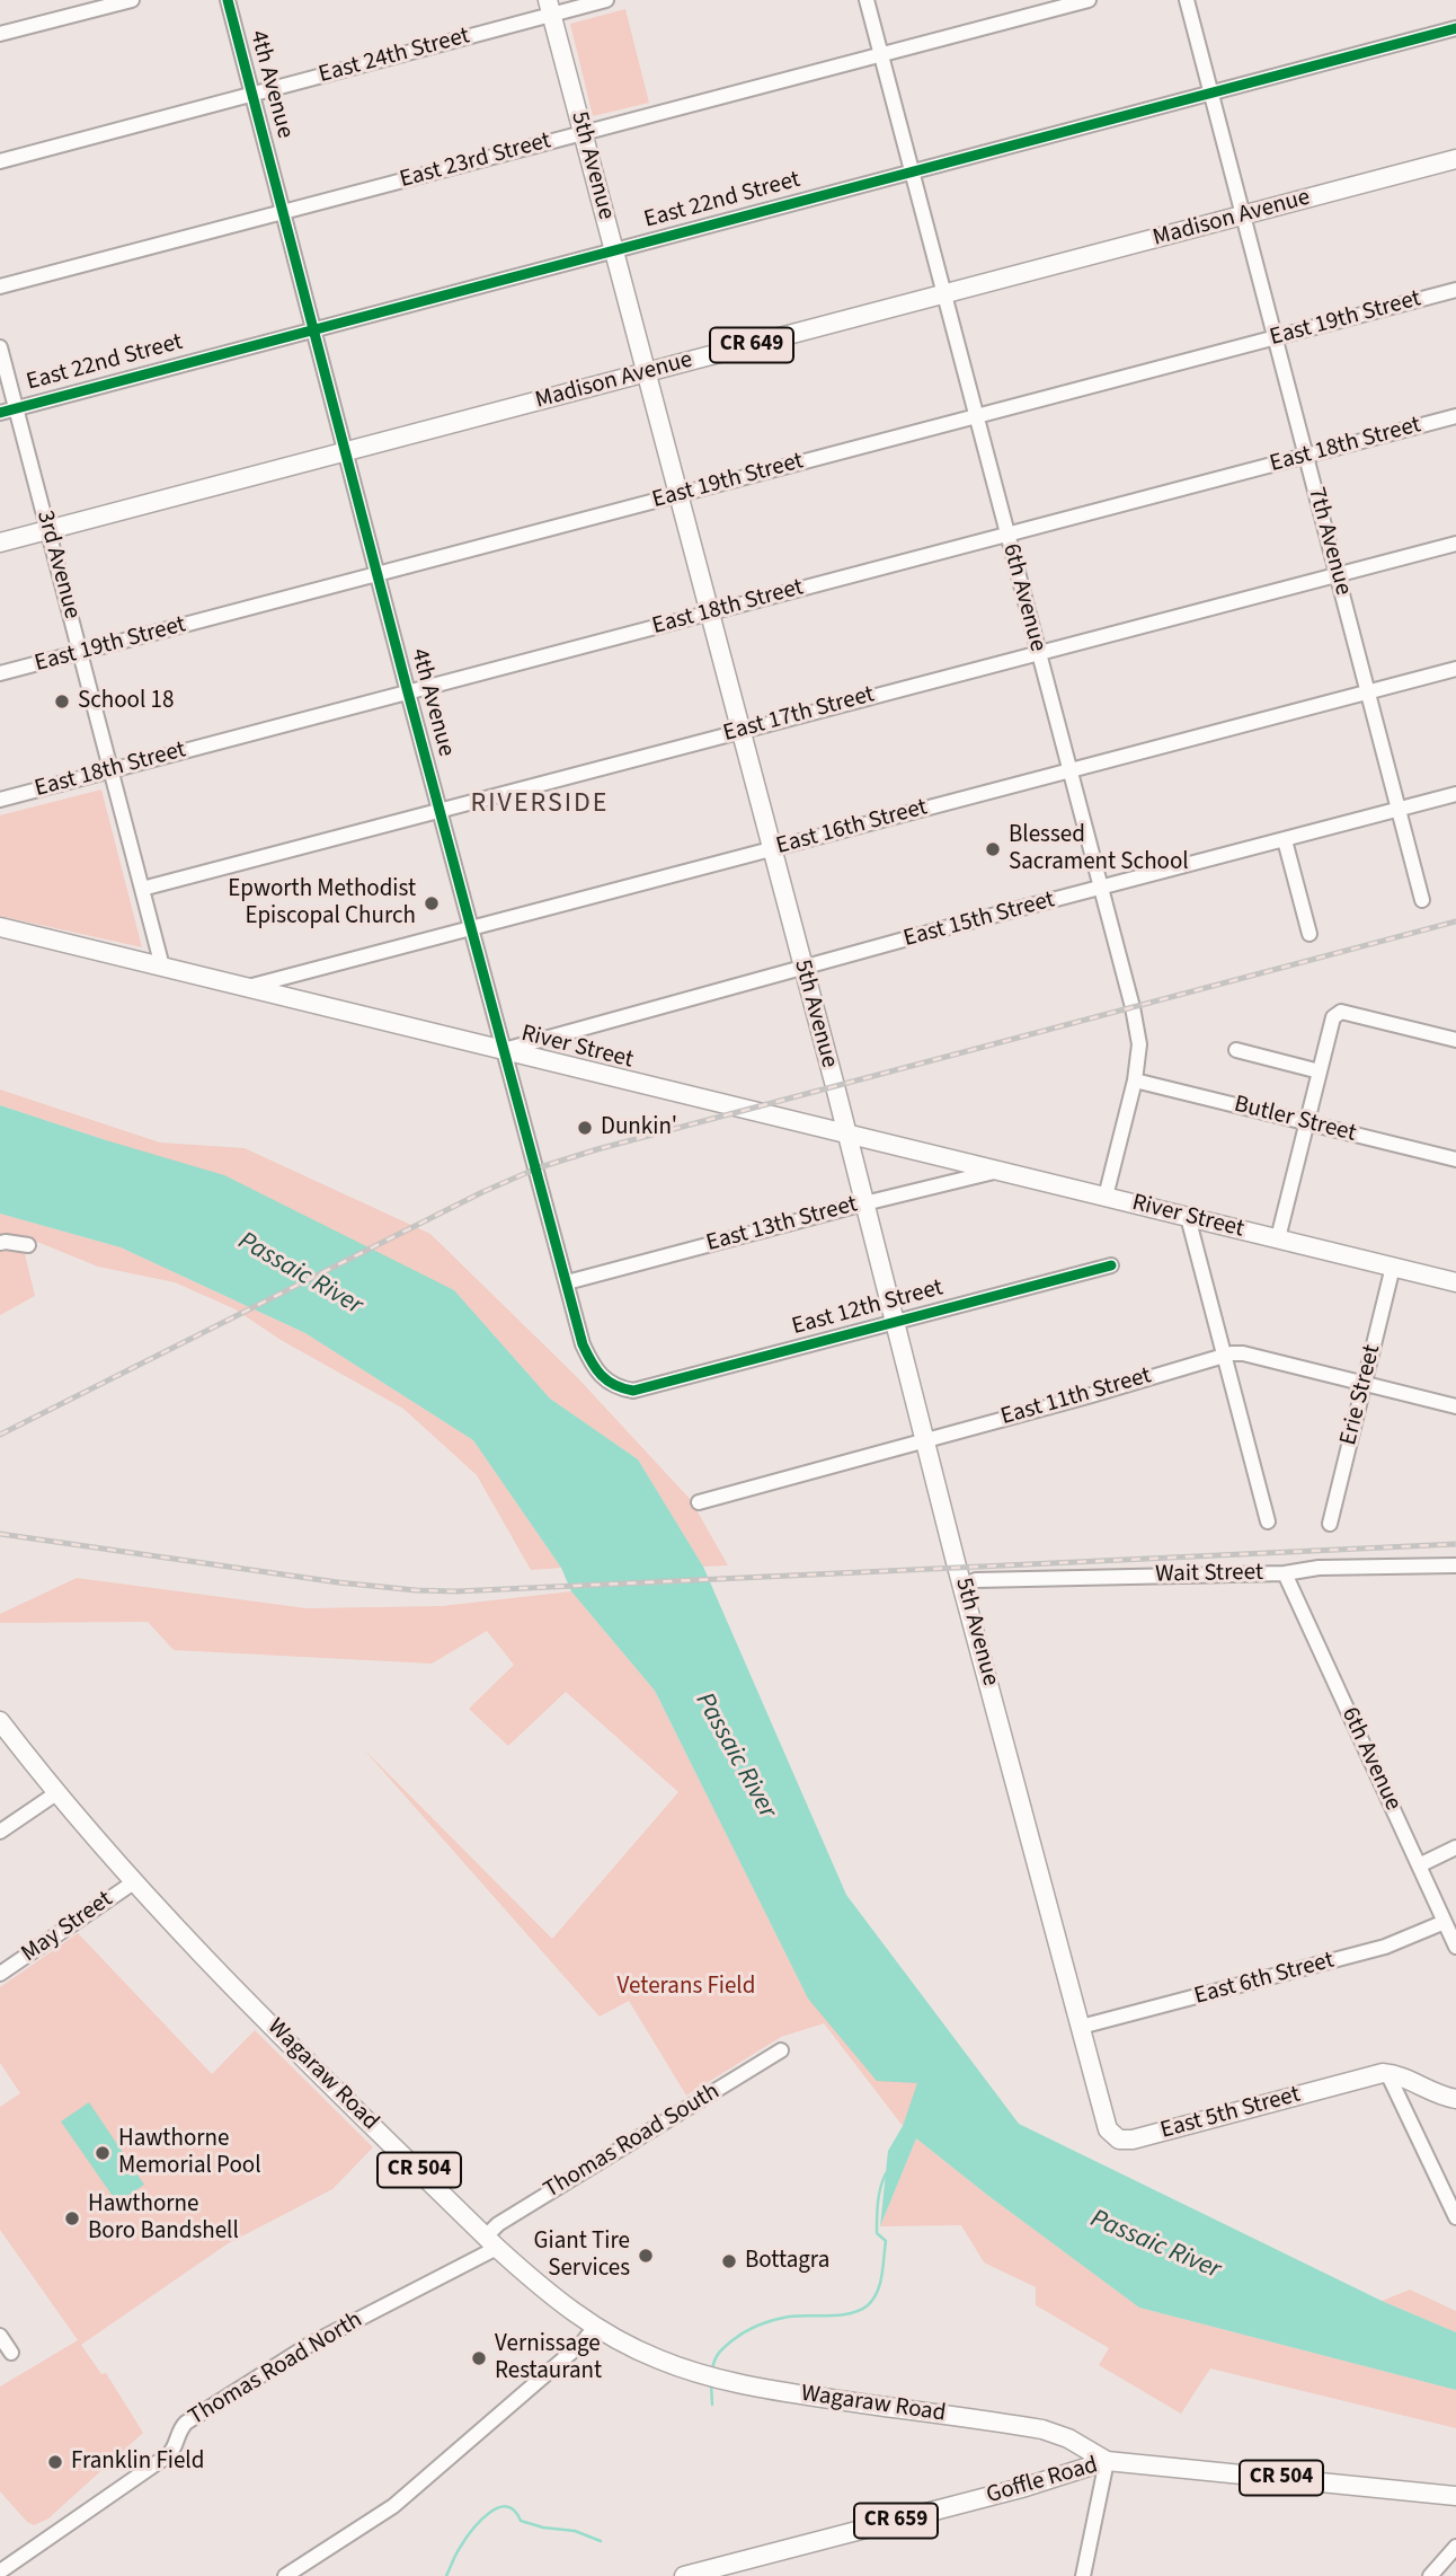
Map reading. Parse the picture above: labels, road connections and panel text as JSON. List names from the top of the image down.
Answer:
{
  "streets": {
    "main road": [
      "5th Avenue",
      "Madison Avenue",
      "CR 649",
      "River Street",
      "Wagaraw Road",
      "East 5th Street",
      "CR 504",
      "Goffle Road",
      "CR 659"
    ],
    "street": [
      "East 24th Street",
      "4th Avenue",
      "East 23rd Street",
      "East 22nd Street",
      "East 19th Street",
      "East 18th Street",
      "7th Avenue",
      "3rd Avenue",
      "6th Avenue",
      "East 17th Street",
      "East 16th Street",
      "East 15th Street",
      "Butler Street",
      "East 13th Street",
      "East 12th Street",
      "Erie Street",
      "East 11th Street",
      "Wait Street",
      "May Street",
      "East 6th Street",
      "Thomas Road South",
      "Thomas Road North"
    ]
  },
  "crossings": [
    ["East 24th Street", "4th Avenue"],
    ["East 24th Street", "5th Avenue"],
    ["4th Avenue", "East 23rd Street"],
    ["4th Avenue", "East 22nd Street"],
    ["4th Avenue", "Madison Avenue"],
    ["4th Avenue", "East 19th Street"],
    ["4th Avenue", "East 18th Street"],
    ["4th Avenue", "East 17th Street"],
    ["4th Avenue", "East 16th Street"],
    ["4th Avenue", "East 15th Street"],
    ["4th Avenue", "River Street"],
    ["4th Avenue", "East 13th Street"],
    ["4th Avenue", "East 12th Street"],
    ["East 23rd Street", "5th Avenue"],
    ["East 23rd Street", "6th Avenue"],
    ["5th Avenue", "East 22nd Street"],
    ["5th Avenue", "Madison Avenue"],
    ["5th Avenue", "East 19th Street"],
    ["5th Avenue", "East 18th Street"],
    ["5th Avenue", "East 17th Street"],
    ["5th Avenue", "East 16th Street"],
    ["5th Avenue", "East 15th Street"],
    ["5th Avenue", "River Street"],
    ["5th Avenue", "East 13th Street"],
    ["5th Avenue", "East 12th Street"],
    ["5th Avenue", "East 11th Street"],
    ["5th Avenue", "Wait Street"],
    ["5th Avenue", "East 6th Street"],
    ["5th Avenue", "East 5th Street"],
    ["East 22nd Street", "7th Avenue"],
    ["East 22nd Street", "3rd Avenue"],
    ["East 22nd Street", "6th Avenue"],
    ["Madison Avenue", "7th Avenue"],
    ["Madison Avenue", "3rd Avenue"],
    ["Madison Avenue", "6th Avenue"],
    ["East 19th Street", "7th Avenue"],
    ["East 19th Street", "3rd Avenue"],
    ["East 19th Street", "6th Avenue"],
    ["East 18th Street", "7th Avenue"],
    ["East 18th Street", "3rd Avenue"],
    ["East 18th Street", "6th Avenue"],
    ["7th Avenue", "East 17th Street"],
    ["7th Avenue", "East 16th Street"],
    ["7th Avenue", "East 15th Street"],
    ["3rd Avenue", "East 17th Street"],
    ["3rd Avenue", "River Street"],
    ["6th Avenue", "East 17th Street"],
    ["6th Avenue", "East 16th Street"],
    ["6th Avenue", "East 15th Street"],
    ["6th Avenue", "River Street"],
    ["6th Avenue", "Butler Street"],
    ["6th Avenue", "Wait Street"],
    ["6th Avenue", "East 6th Street"],
    ["East 16th Street", "River Street"],
    ["East 15th Street", "River Street"],
    ["River Street", "East 13th Street"],
    ["River Street", "Erie Street"],
    ["Erie Street", "East 11th Street"],
    ["May Street", "Wagaraw Road"],
    ["East 6th Street", "East 5th Street"],
    ["Wagaraw Road", "Thomas Road South"],
    ["Wagaraw Road", "Thomas Road North"],
    ["Wagaraw Road", "Goffle Road"],
    ["Thomas Road South", "Thomas Road North"]
  ],
  "districts": ["RIVERSIDE"],
  "water": ["Passaic River"],
  "parks": ["Veterans Field"],
  "places": [
    "School 18",
    "Blessed Sacrament School",
    "Epworth Methodist Episcopal Church",
    "Dunkin'",
    "Hawthorne Memorial Pool",
    "Hawthorne Boro Bandshell",
    "Giant Tire Services",
    "Bottagra",
    "Vernissage Restaurant",
    "Franklin Field"
  ]
}
